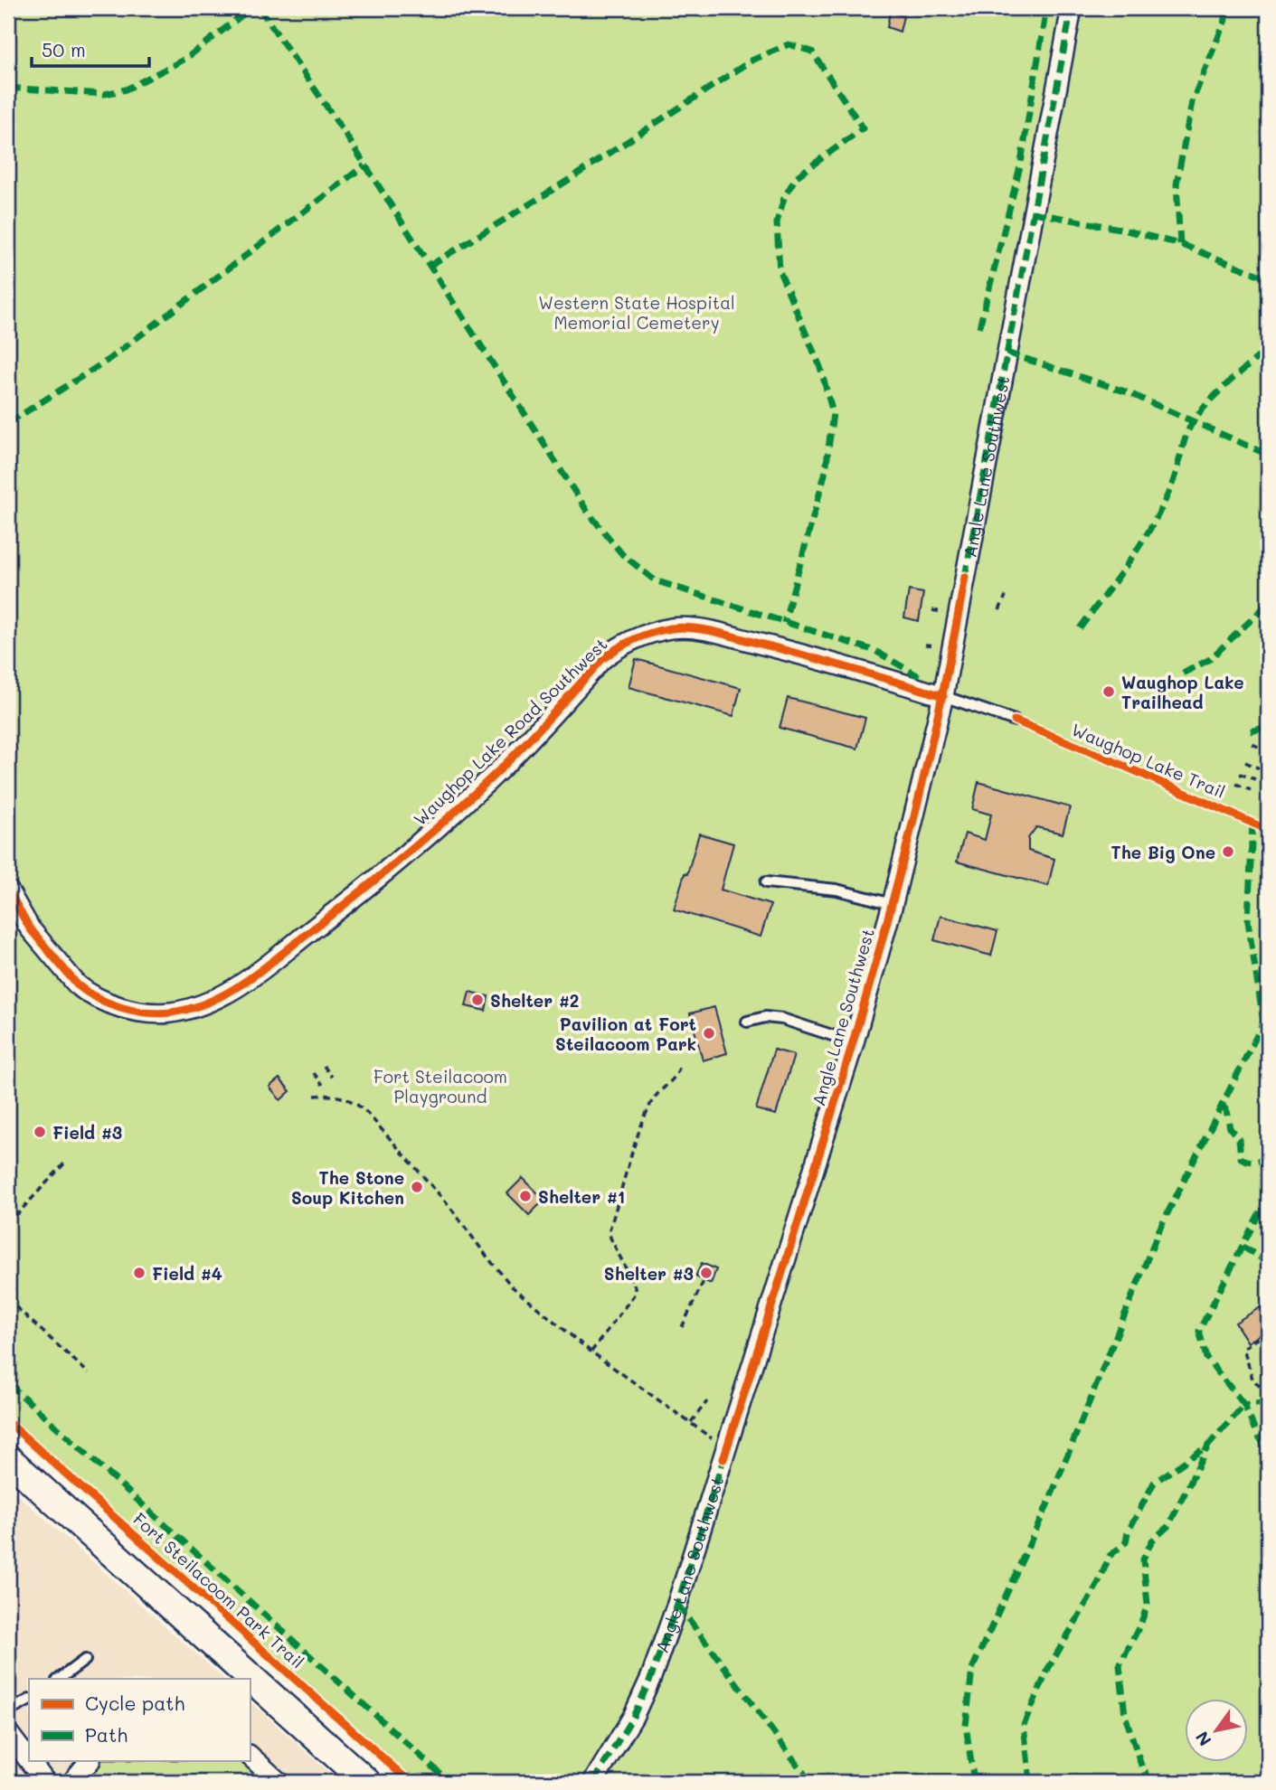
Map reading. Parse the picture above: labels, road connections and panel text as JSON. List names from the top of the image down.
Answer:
{
  "streets": {
    "street": ["Angle Lane Southwest", "Waughop Lake Road Southwest"],
    "cycle path": ["Waughop Lake Trail", "Fort Steilacoom Park Trail"]
  },
  "crossings": [
    ["Angle Lane Southwest", "Waughop Lake Road Southwest"]
  ],
  "parks": ["Western State Hospital Memorial Cemetery", "Fort Steilacoom Playground"],
  "places": [
    "Waughop Lake Trailhead",
    "The Big One",
    "Shelter #2",
    "Pavilion at Fort Steilacoom Park",
    "Field #3",
    "The Stone Soup Kitchen",
    "Shelter #1",
    "Field #4",
    "Shelter #3"
  ],
  "legend": ["Cycle path", "Path"],
  "scale_bar": "50 m",
  "north": "bottom left"
}
